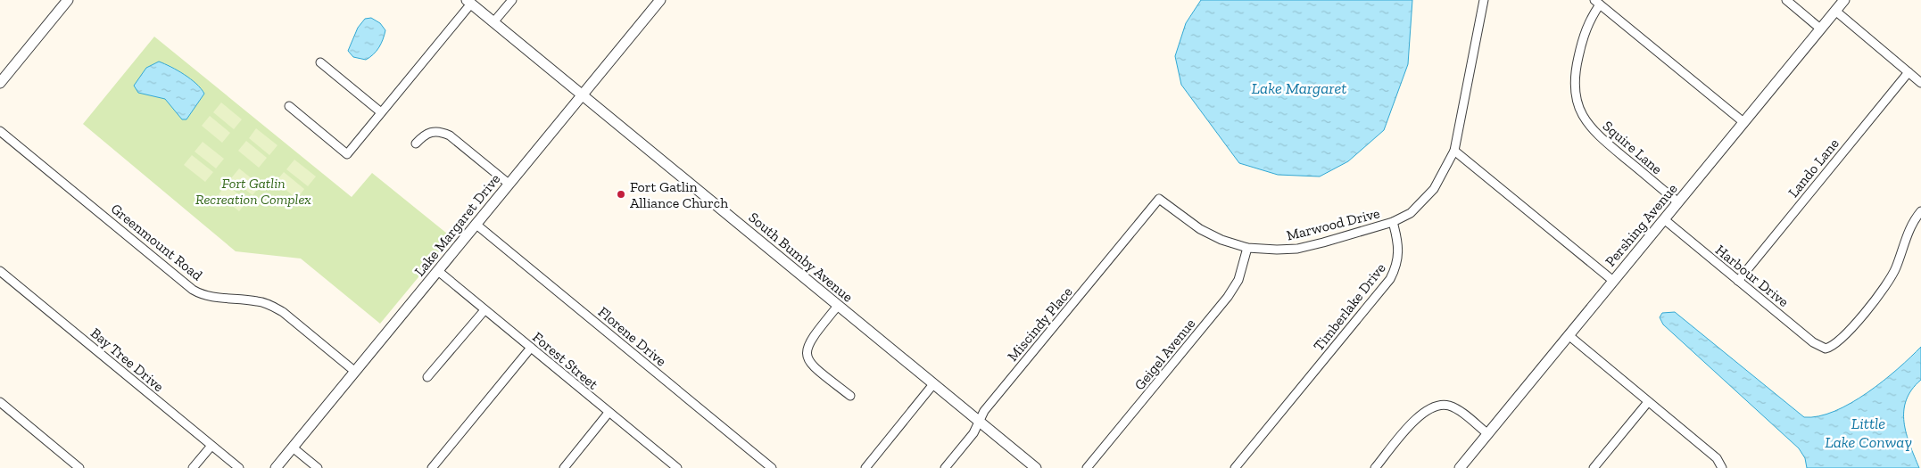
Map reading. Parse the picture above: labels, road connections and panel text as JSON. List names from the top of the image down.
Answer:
{
  "streets": {
    "street": [
      "Squire Lane",
      "Lando Lane",
      "Marwood Drive",
      "Lake Margaret Drive",
      "Pershing Avenue",
      "Greenmount Road",
      "South Bumby Avenue",
      "Harbour Drive",
      "Timberlake Drive",
      "Miscindy Place",
      "Florene Drive",
      "Geigel Avenue",
      "Bay Tree Drive",
      "Forest Street"
    ]
  },
  "crossings": [
    ["Squire Lane", "Pershing Avenue"],
    ["Lando Lane", "Harbour Drive"],
    ["Marwood Drive", "Timberlake Drive"],
    ["Marwood Drive", "Miscindy Place"],
    ["Marwood Drive", "Geigel Avenue"],
    ["Lake Margaret Drive", "Greenmount Road"],
    ["Lake Margaret Drive", "South Bumby Avenue"],
    ["Lake Margaret Drive", "Florene Drive"],
    ["Lake Margaret Drive", "Forest Street"],
    ["Pershing Avenue", "Harbour Drive"],
    ["South Bumby Avenue", "Miscindy Place"]
  ],
  "water": ["Lake Margaret", "Little Lake Conway"],
  "parks": ["Fort Gatlin Recreation Complex"],
  "places": ["Fort Gatlin Alliance Church"]
}
